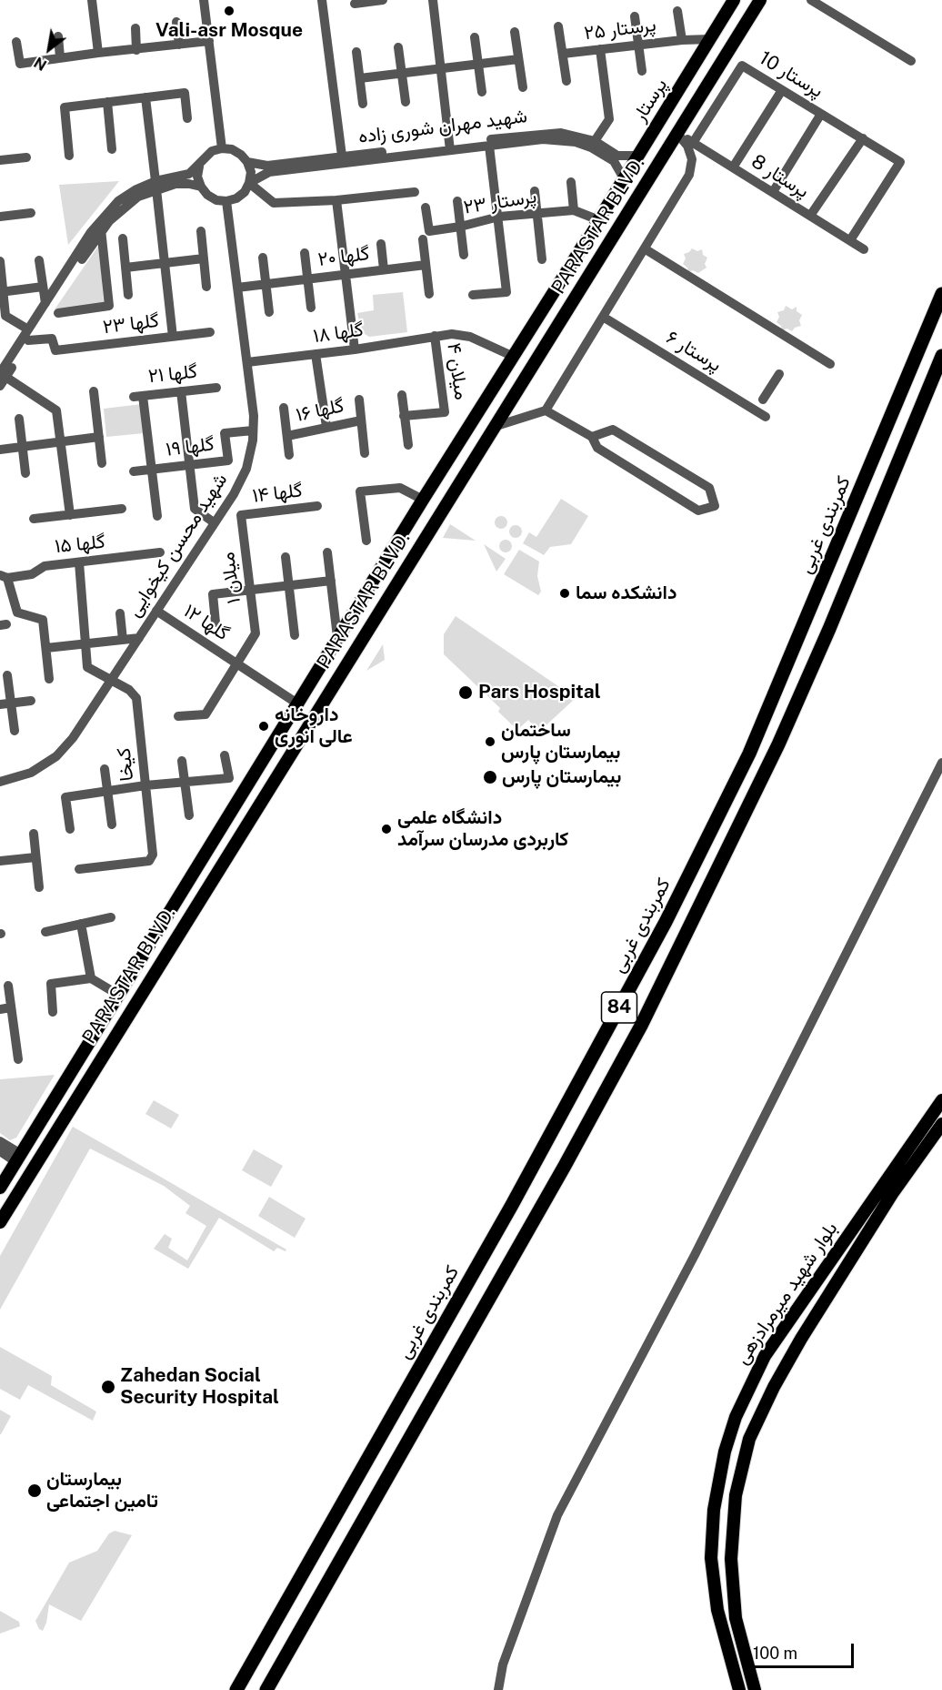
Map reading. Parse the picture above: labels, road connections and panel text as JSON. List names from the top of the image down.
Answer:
{
  "streets": {
    "highway": ["کمربندی غربی", "84"],
    "main road": ["پرستار", "PARASTAR BLVD.", "بلوار شهید میرمرادزهی"],
    "street": [
      "پرستار ۲۵",
      "پرستار 10",
      "شهید مهران شوری زاده",
      "پرستار 8",
      "پرستار ۲۳",
      "گلها ۲۰",
      "گلها ۲۳",
      "گلها ۱۸",
      "پرستار ۶",
      "میلان ۴",
      "گلها ۲۱",
      "گلها ۱۶",
      "گلها ۱۹",
      "گلها ۱۴",
      "گلها ۱۵",
      "شهید محسن کیخوایی",
      "میلان ۱",
      "گلها ۱۲",
      "کیخا"
    ]
  },
  "crossings": [
    ["پرستار ۲۵", "پرستار"],
    ["پرستار 10", "پرستار 8"],
    ["پرستار", "شهید مهران شوری زاده"],
    ["پرستار", "پرستار ۲۳"],
    ["پرستار", "PARASTAR BLVD."],
    ["شهید مهران شوری زاده", "شهید محسن کیخوایی"],
    ["پرستار 8", "PARASTAR BLVD."],
    ["پرستار ۲۳", "PARASTAR BLVD."],
    ["PARASTAR BLVD.", "گلها ۱۸"],
    ["PARASTAR BLVD.", "گلها ۱۲"],
    ["گلها ۲۰", "شهید محسن کیخوایی"],
    ["گلها ۱۸", "میلان ۴"],
    ["گلها ۱۸", "شهید محسن کیخوایی"],
    ["گلها ۲۱", "گلها ۱۹"],
    ["گلها ۱۹", "شهید محسن کیخوایی"],
    ["گلها ۱۴", "میلان ۱"],
    ["شهید محسن کیخوایی", "گلها ۱۲"],
    ["شهید محسن کیخوایی", "کیخا"],
    ["میلان ۱", "گلها ۱۲"]
  ],
  "places": [
    "Vali-asr Mosque",
    "دانشکده سما",
    "Pars Hospital",
    "داروخانه عالی انوری",
    "ساختمان بیمارستان پارس",
    "بیمارستان پارس",
    "دانشگاه علمی کاربردی مدرسان سرآمد",
    "Zahedan Social Security Hospital",
    "بیمارستان تامین اجتماعی"
  ],
  "scale_bar": "100 m",
  "north": "bottom left"
}
